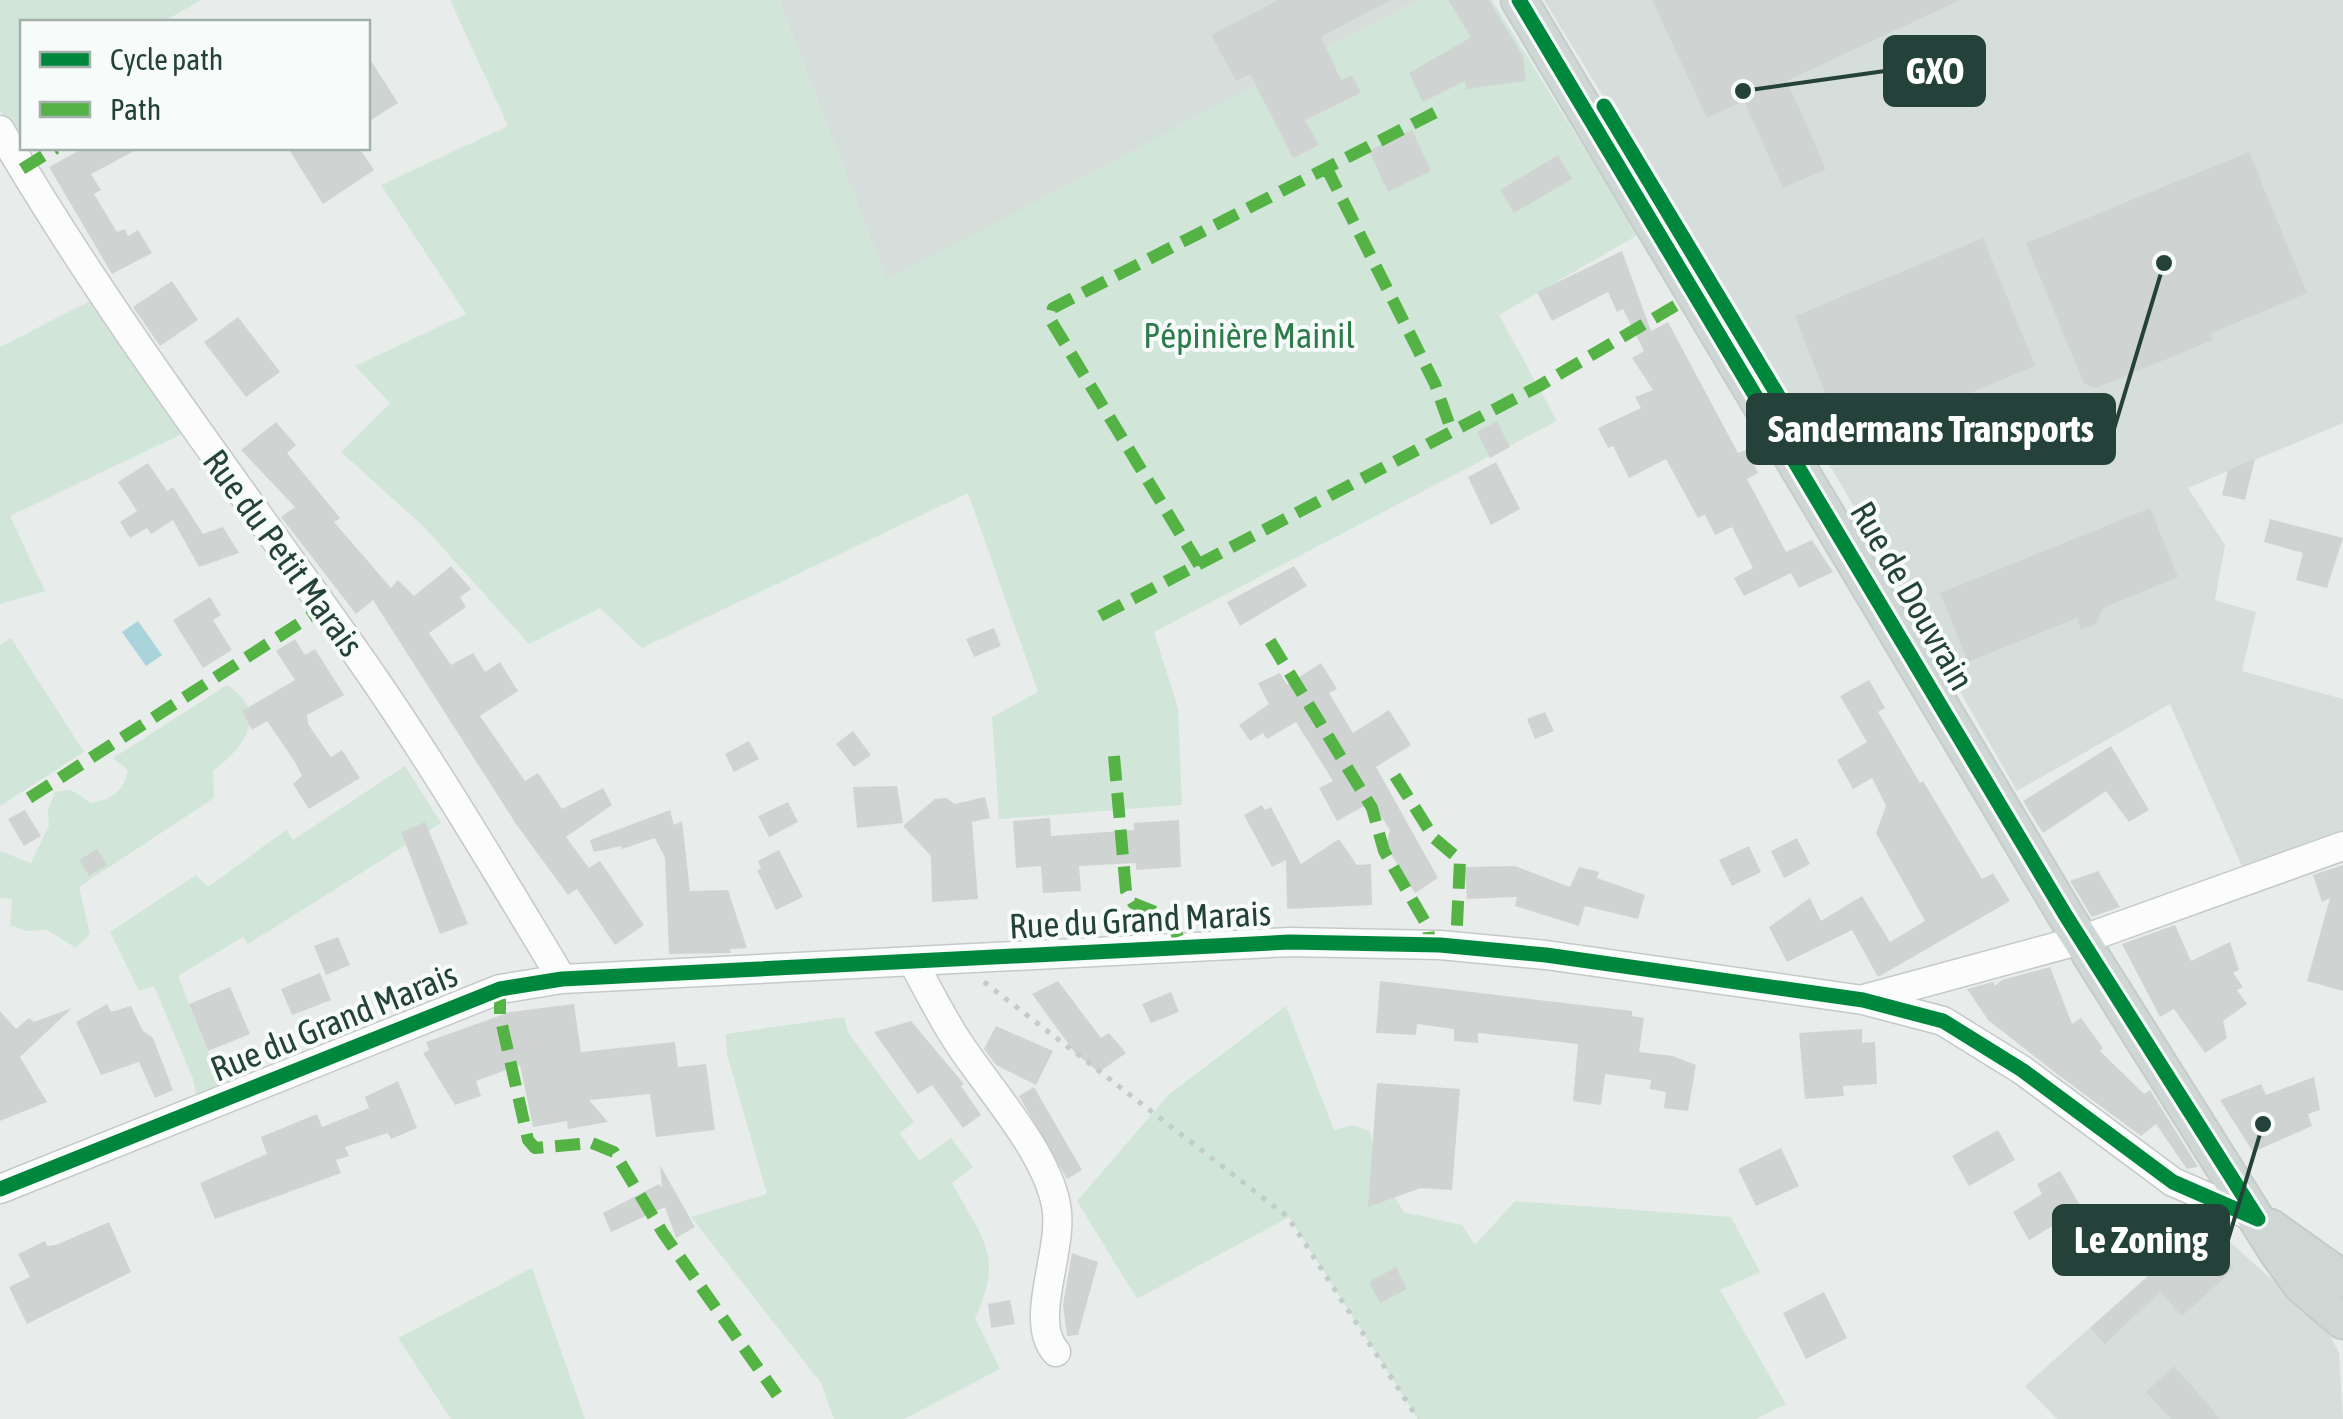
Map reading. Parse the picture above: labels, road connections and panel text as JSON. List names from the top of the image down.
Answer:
{
  "streets": {
    "main road": ["Rue de Douvrain"],
    "street": ["Rue du Petit Marais", "Rue du Grand Marais"]
  },
  "crossings": [
    ["Rue du Petit Marais", "Rue du Grand Marais"],
    ["Rue de Douvrain", "Rue du Grand Marais"]
  ],
  "parks": ["Pépinière Mainil"],
  "places": ["GXO", "Sandermans Transports", "Le Zoning"],
  "legend": ["Cycle path", "Path"]
}
